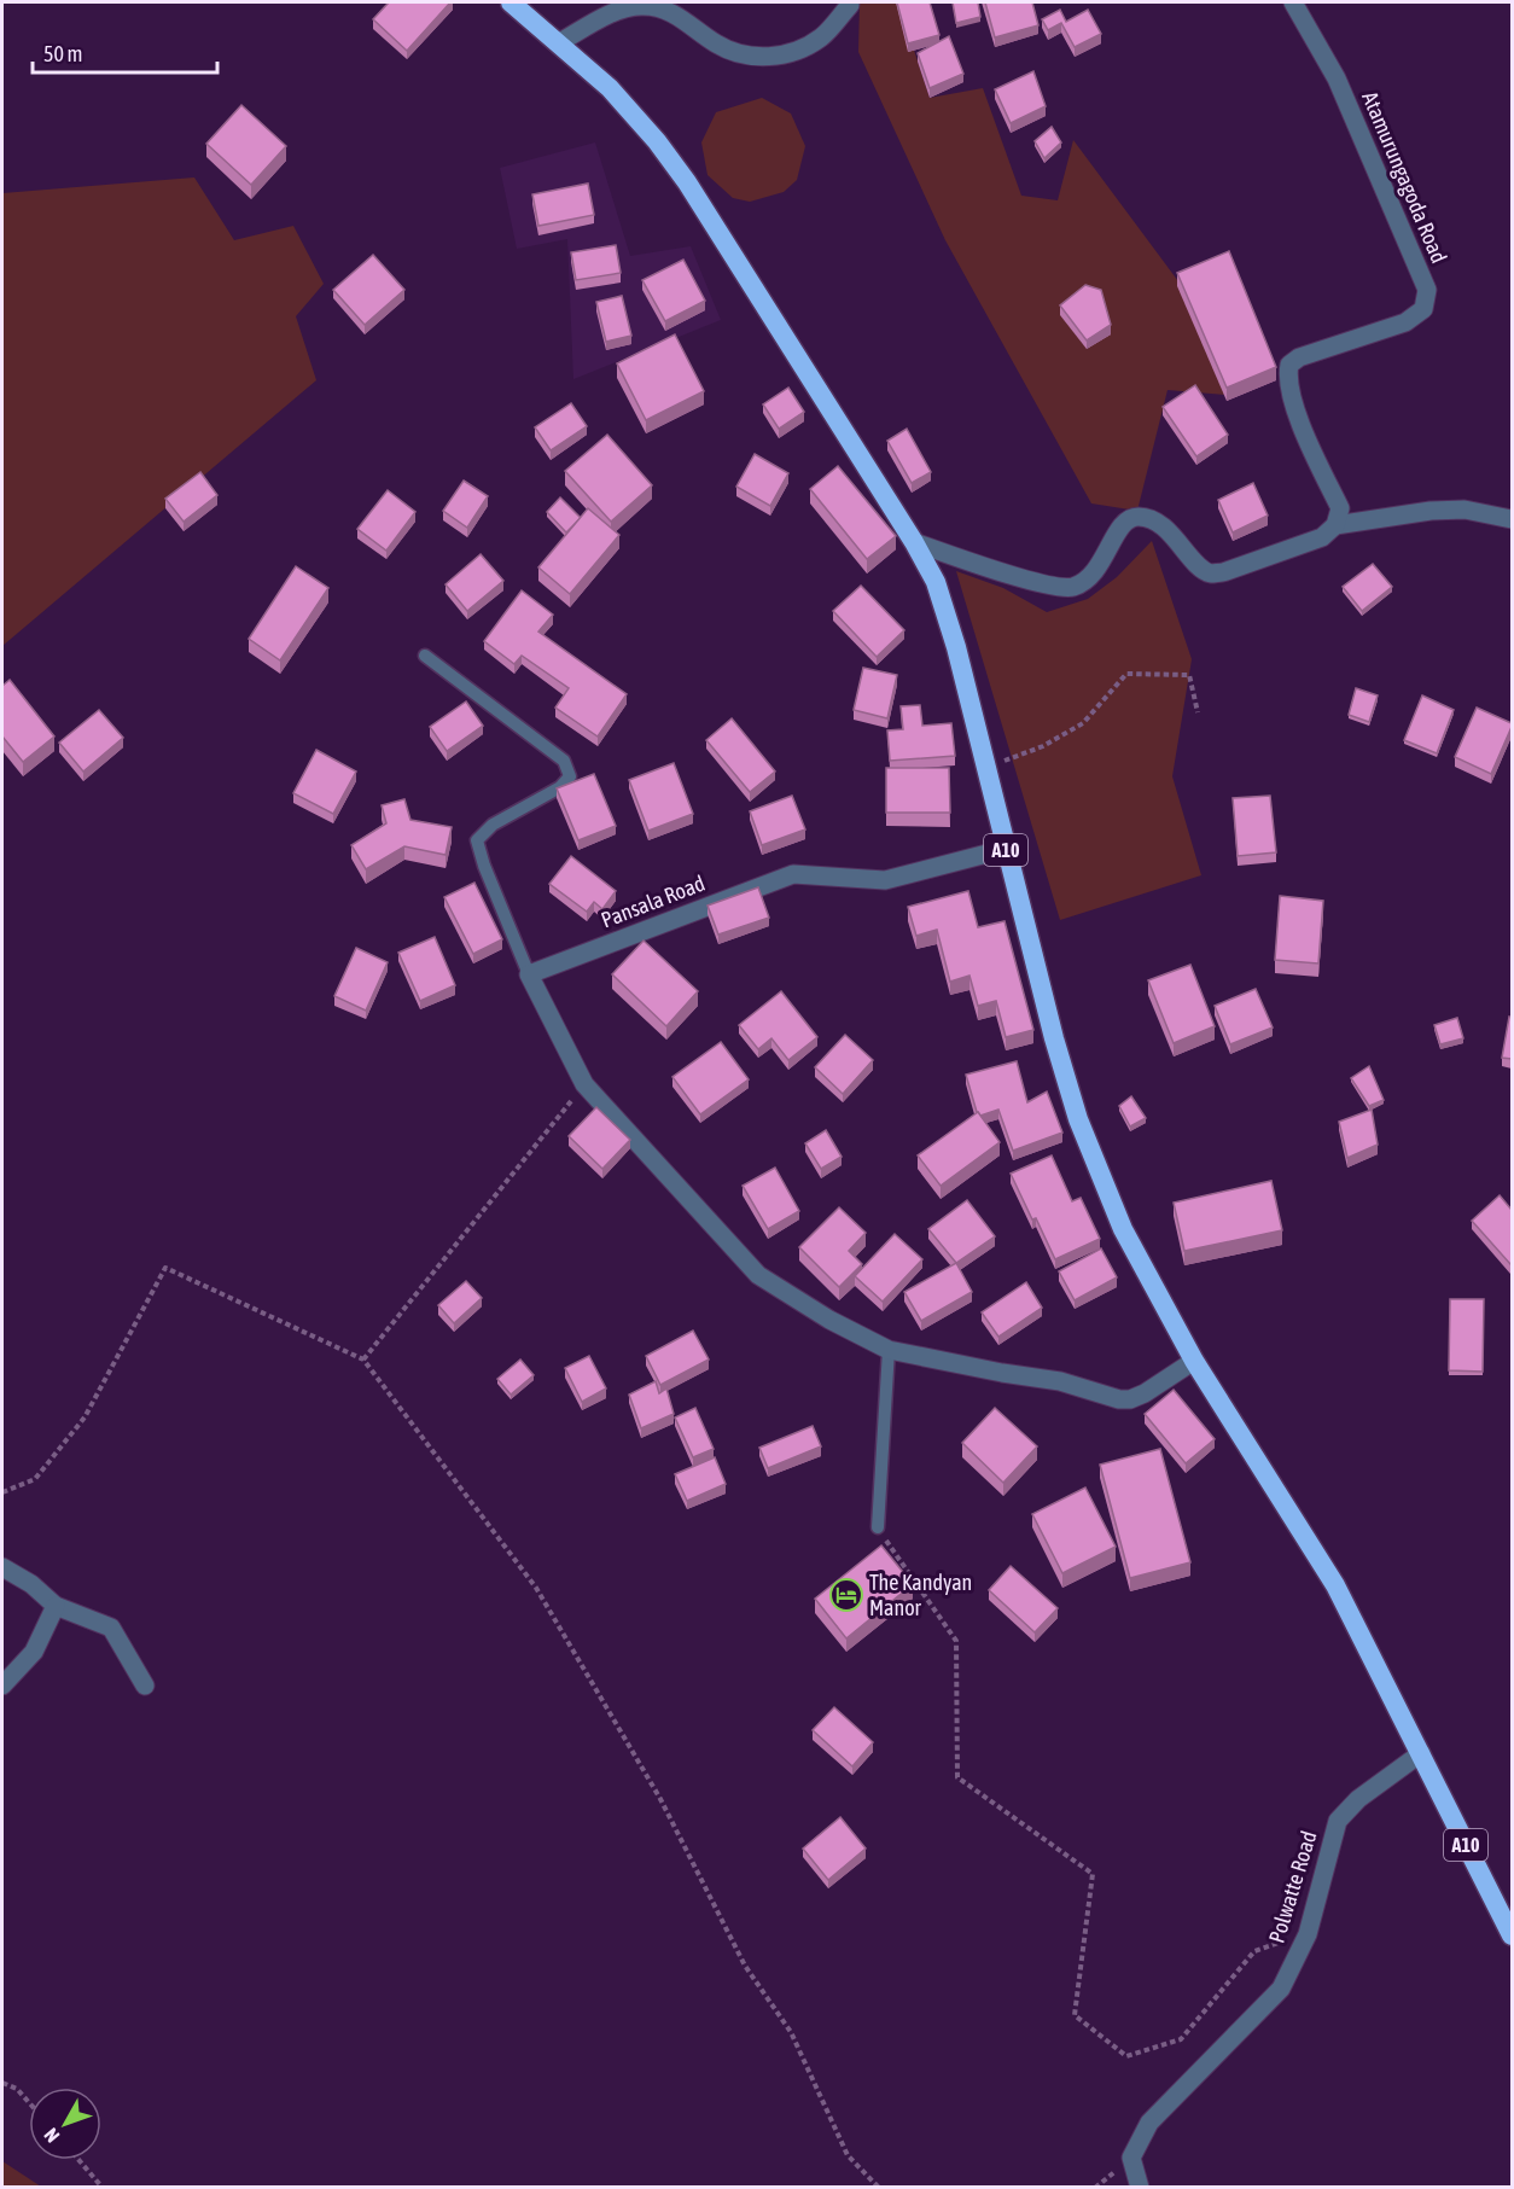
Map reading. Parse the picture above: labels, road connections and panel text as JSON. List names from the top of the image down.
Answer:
{
  "streets": {
    "highway": ["A10"],
    "street": ["Atamurungagoda Road", "Pansala Road", "Polwatte Road"]
  },
  "crossings": [
    ["A10", "Pansala Road"],
    ["A10", "Polwatte Road"]
  ],
  "places": {
    "hotel": ["The Kandyan Manor"]
  },
  "scale_bar": "50 m",
  "north": "bottom left"
}
